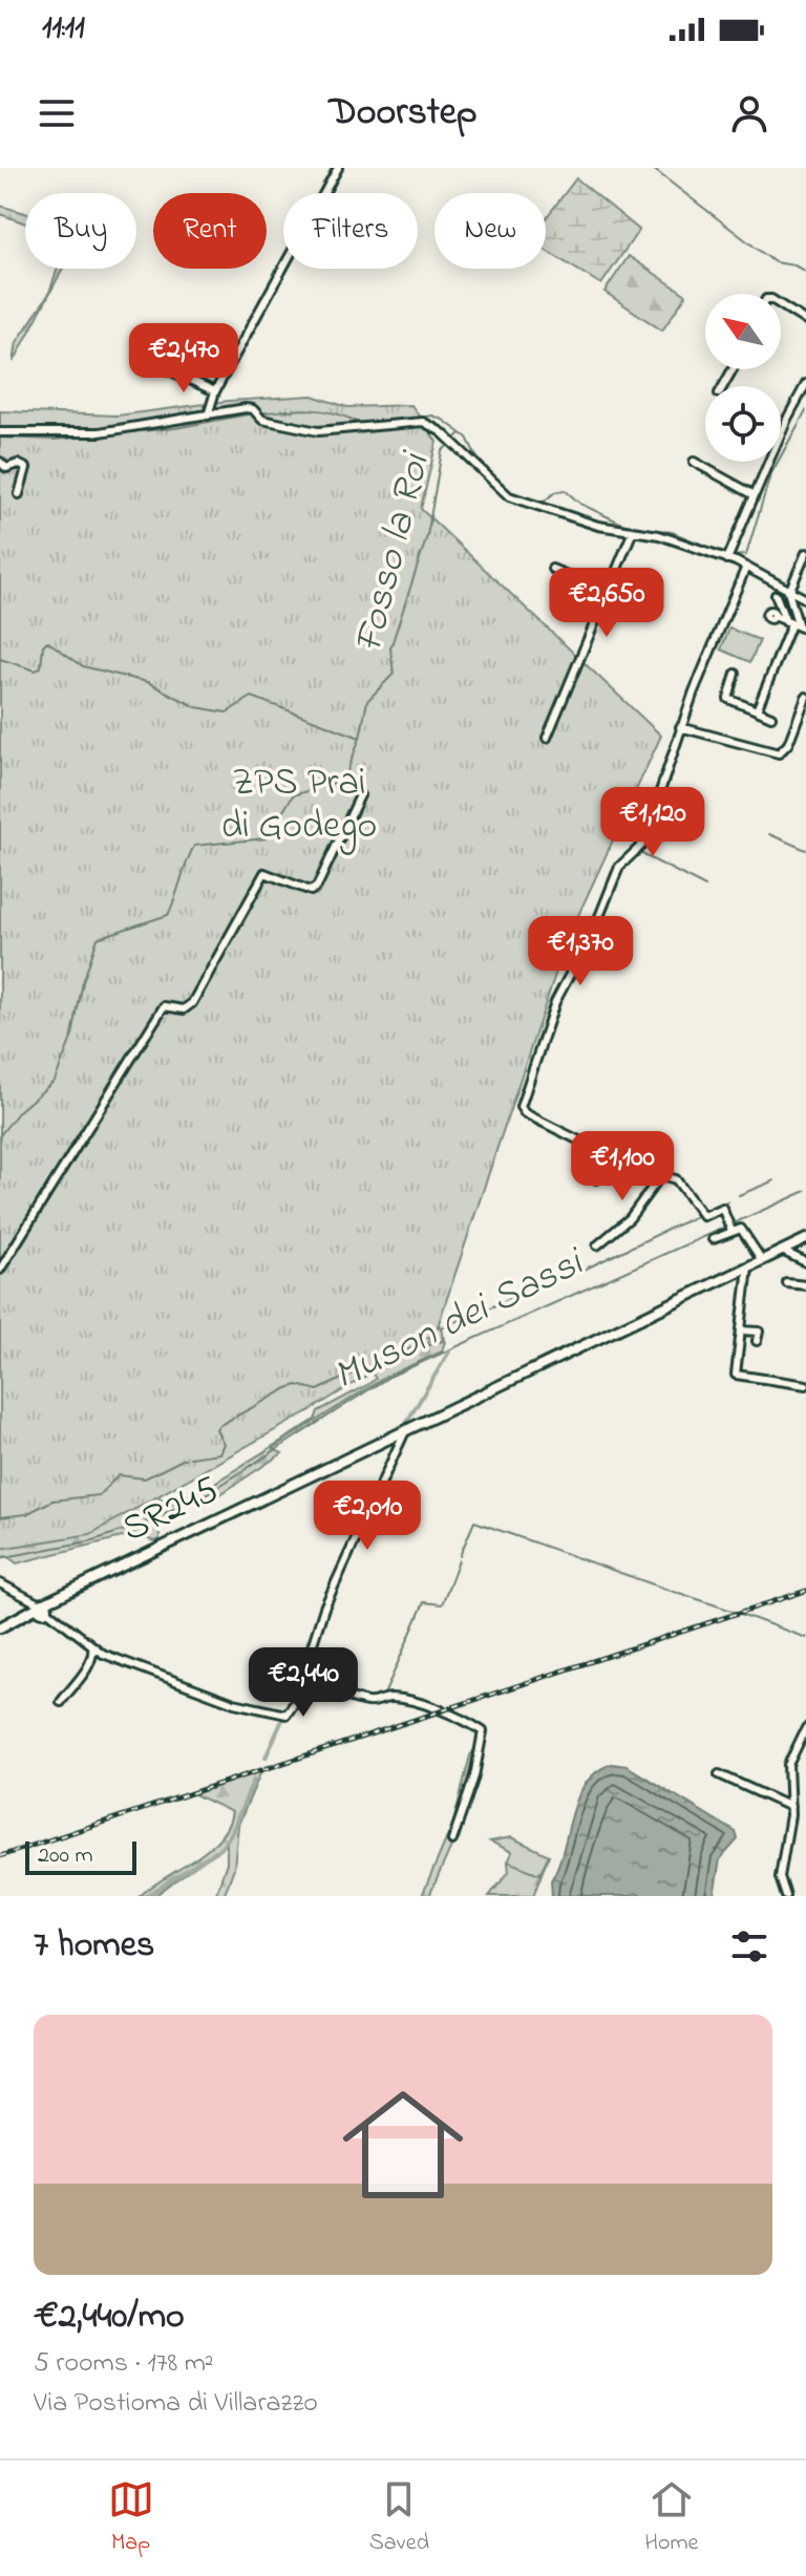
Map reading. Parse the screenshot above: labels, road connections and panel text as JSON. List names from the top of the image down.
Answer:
{
  "streets": {
    "main road": ["SR245"]
  },
  "water": ["Fosso la Roi", "Muson dei Sassi"],
  "parks": ["ZPS Prai di Godego"],
  "scale_bar": "200 m",
  "north": "top left",
  "page": {
    "status": "11:11",
    "header": "Doorstep",
    "chip": [
      "Buy",
      "Rent",
      "Filters",
      "New"
    ],
    "price": [
      "€2,470",
      "€2,650",
      "€1,120",
      "€1,370",
      "€1,100",
      "€2,010",
      "€2,440"
    ],
    "scale": "200 m",
    "heading": "7 homes",
    "list": [
      {
        "name": "€2,440/mo",
        "note": "5 rooms · 178 m² · Via Postioma di Villarazzo"
      }
    ],
    "tabs": ["Map", "Saved", "Home"]
  }
}
